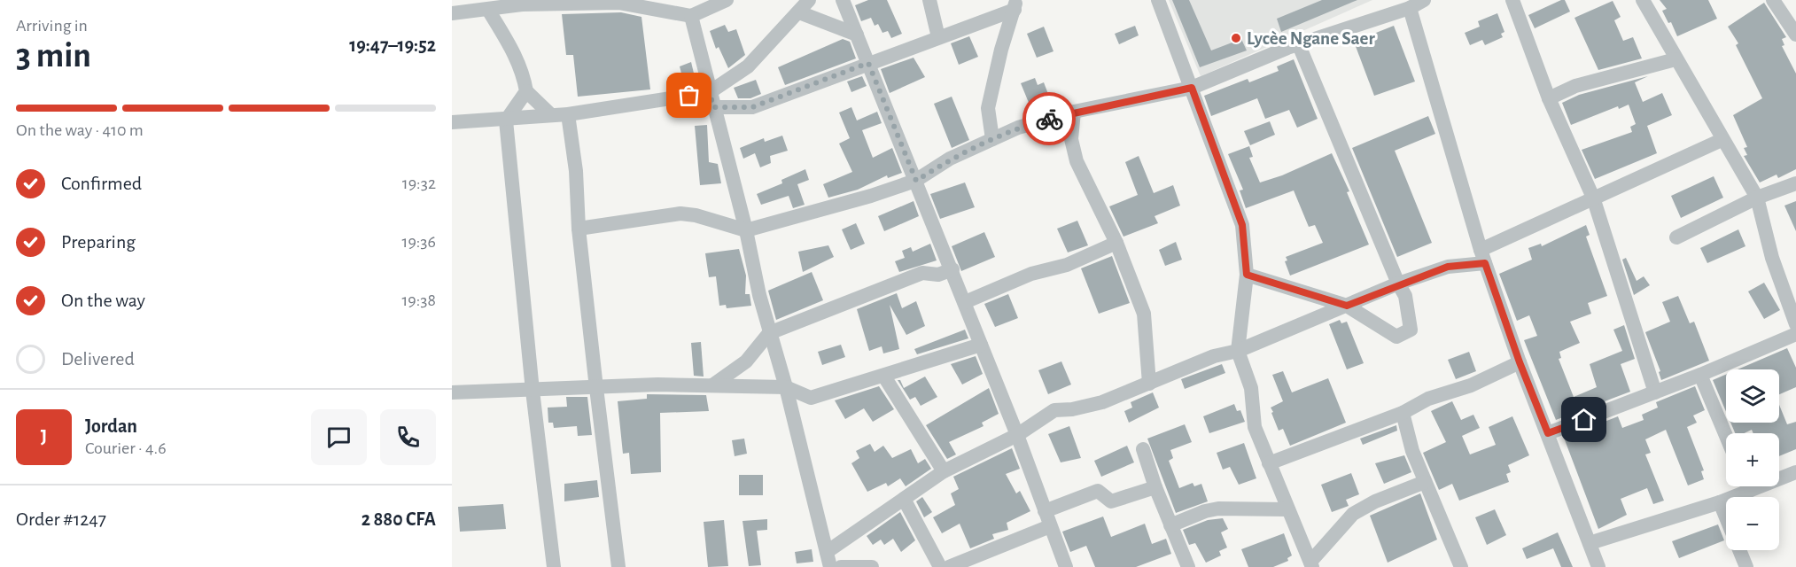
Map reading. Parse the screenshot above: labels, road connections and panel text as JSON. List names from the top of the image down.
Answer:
{
  "places": ["Lycèe Ngane Saer"],
  "page": {
    "heading": ["3 min", "Arriving in", "19:47–19:52"],
    "panel": [
      "Jordan",
      "Courier · 4.6",
      "Order #1247",
      "2 880 CFA"
    ],
    "bar": "On the way · 410 m",
    "list": [
      ["Confirmed", "19:32"],
      ["Preparing", "19:36"],
      ["On the way", "19:38"],
      "Delivered"
    ],
    "map_buttons": ["+", "−"],
    "round": "J"
  }
}
